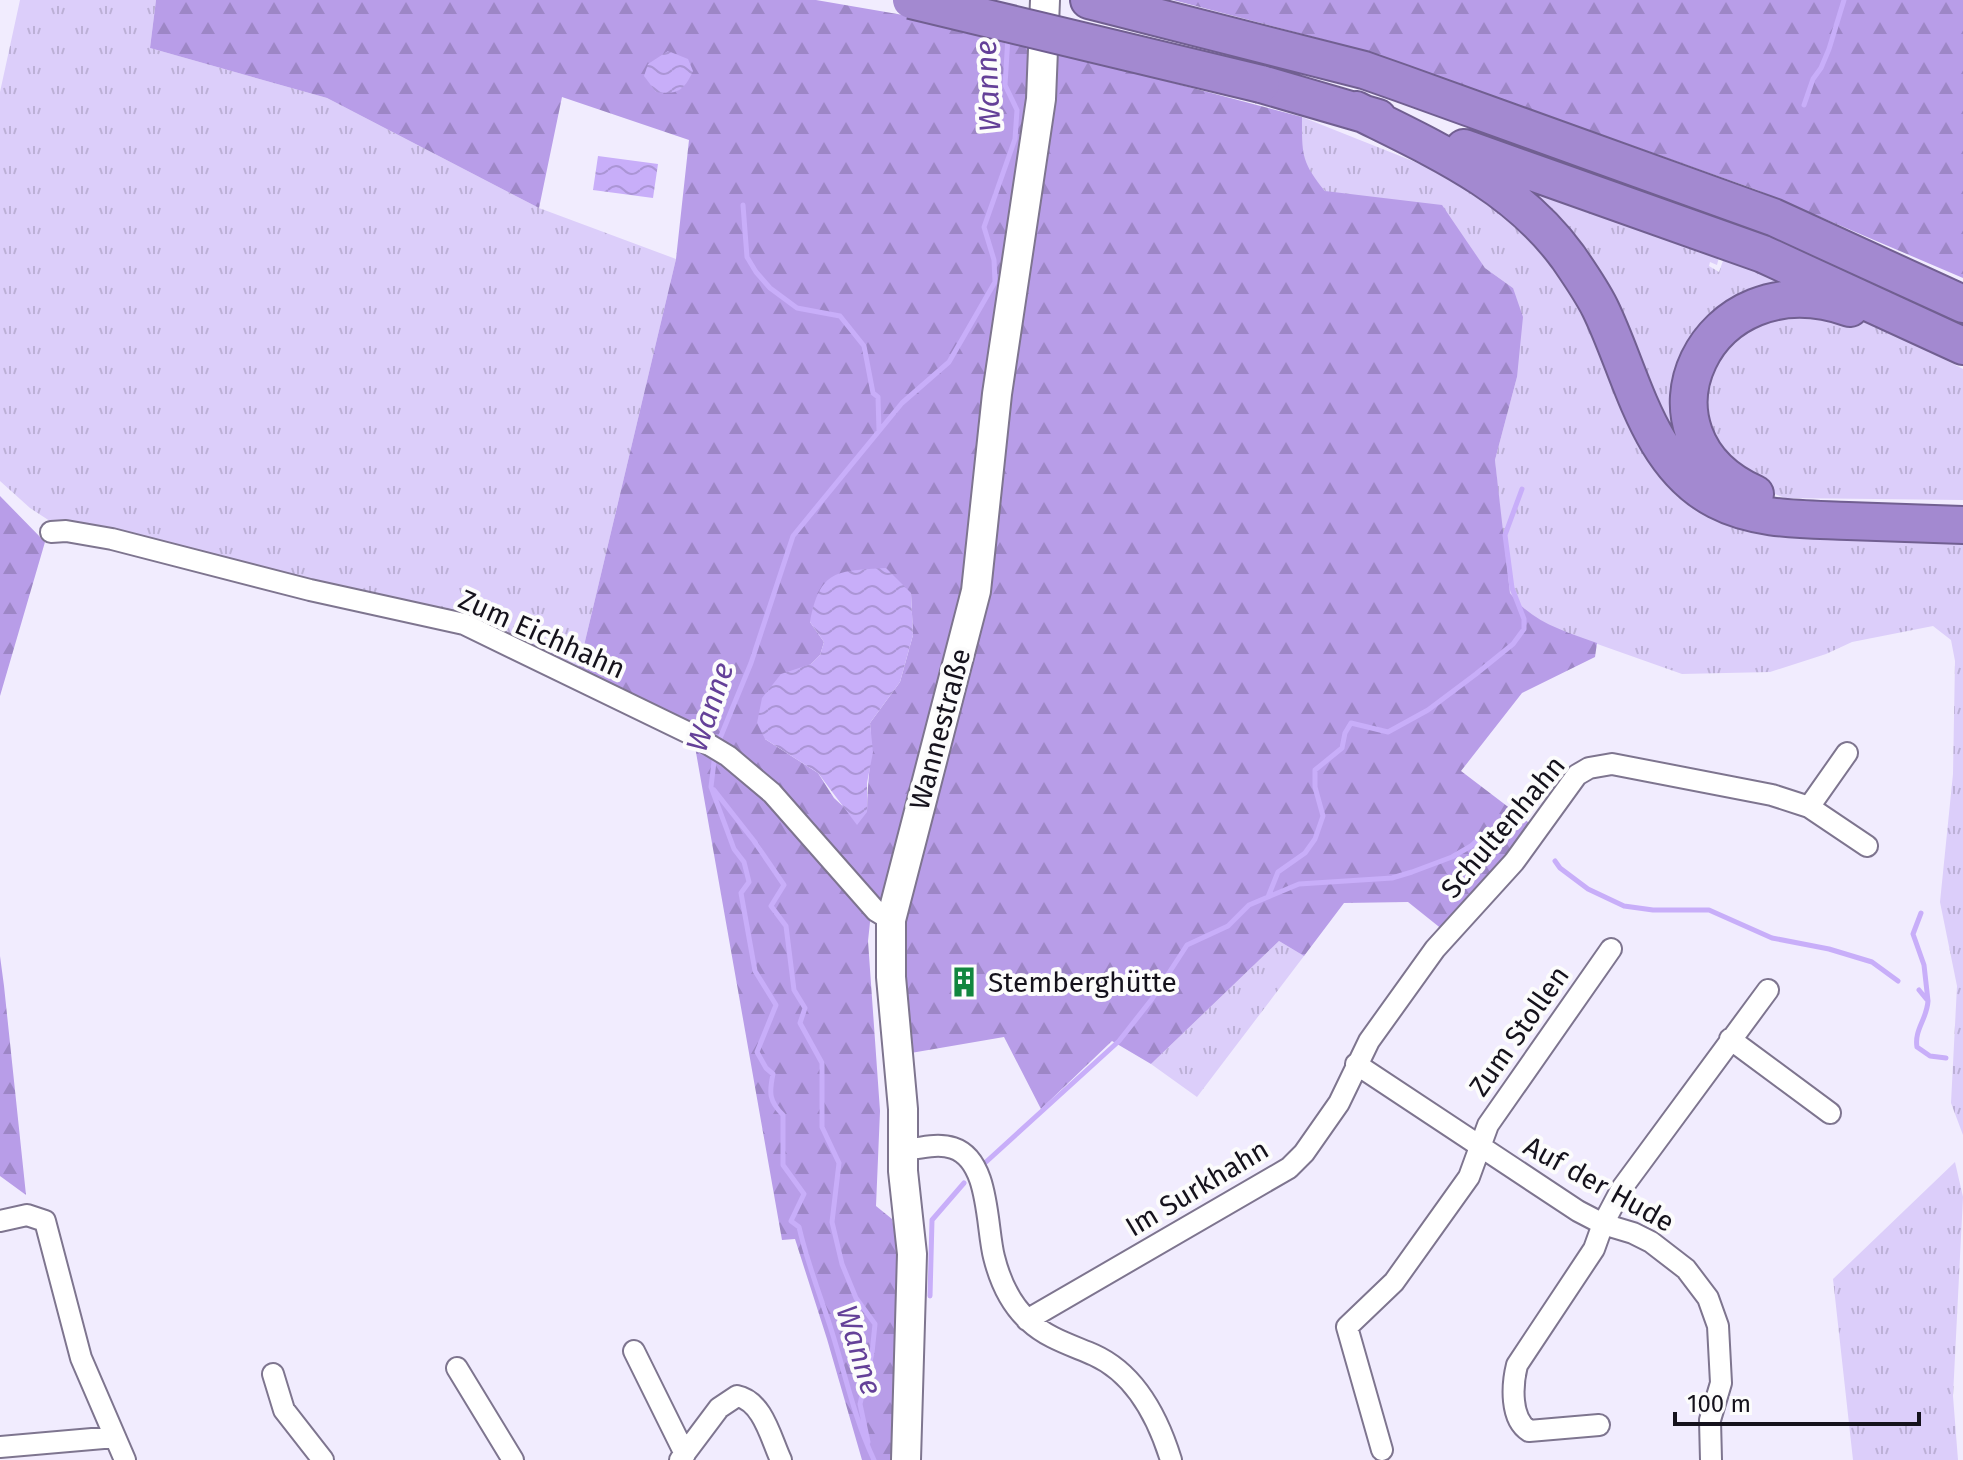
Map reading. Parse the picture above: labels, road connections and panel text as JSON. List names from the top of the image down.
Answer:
{
  "streets": {
    "street": [
      "Zum Eichhahn",
      "Wannestraße",
      "Schultenhahn",
      "Zum Stollen",
      "Auf der Hude",
      "Im Surkhahn"
    ]
  },
  "crossings": [
    ["Zum Eichhahn", "Wannestraße"],
    ["Schultenhahn", "Auf der Hude"],
    ["Schultenhahn", "Im Surkhahn"],
    ["Zum Stollen", "Auf der Hude"],
    ["Auf der Hude", "Im Surkhahn"]
  ],
  "water": ["Wanne"],
  "places": {
    "building": ["Stemberghütte"]
  },
  "scale_bar": "100 m"
}
